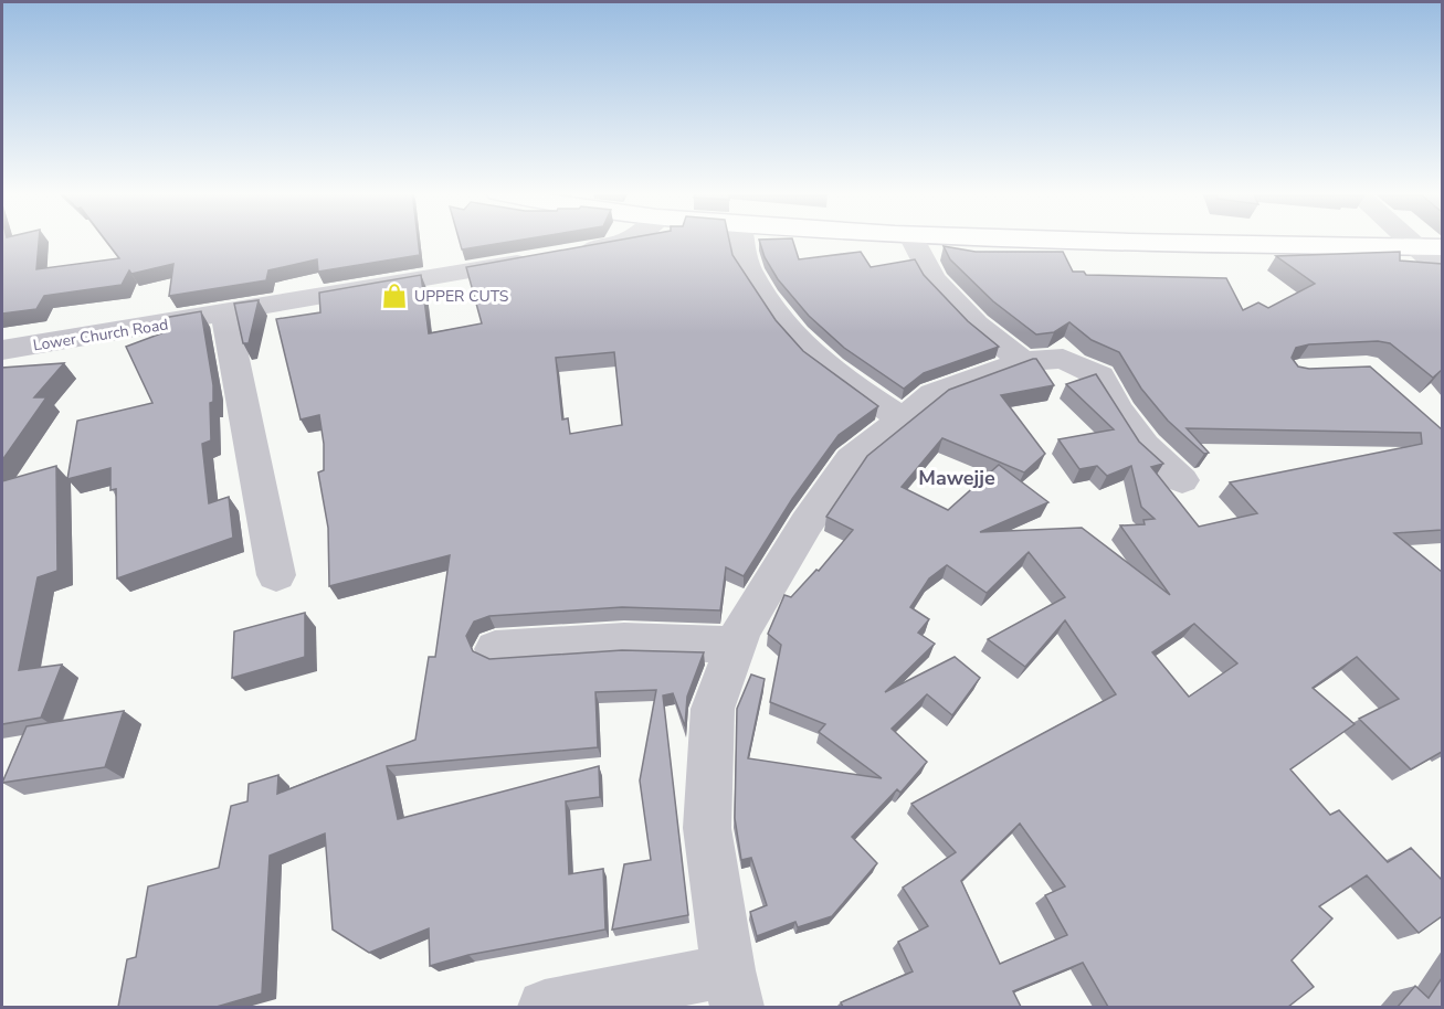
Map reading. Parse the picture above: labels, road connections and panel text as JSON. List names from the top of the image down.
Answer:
{
  "streets": {
    "street": ["Lower Church Road"]
  },
  "districts": ["Mawejje"],
  "places": {
    "shop": ["UPPER CUTS"]
  }
}
